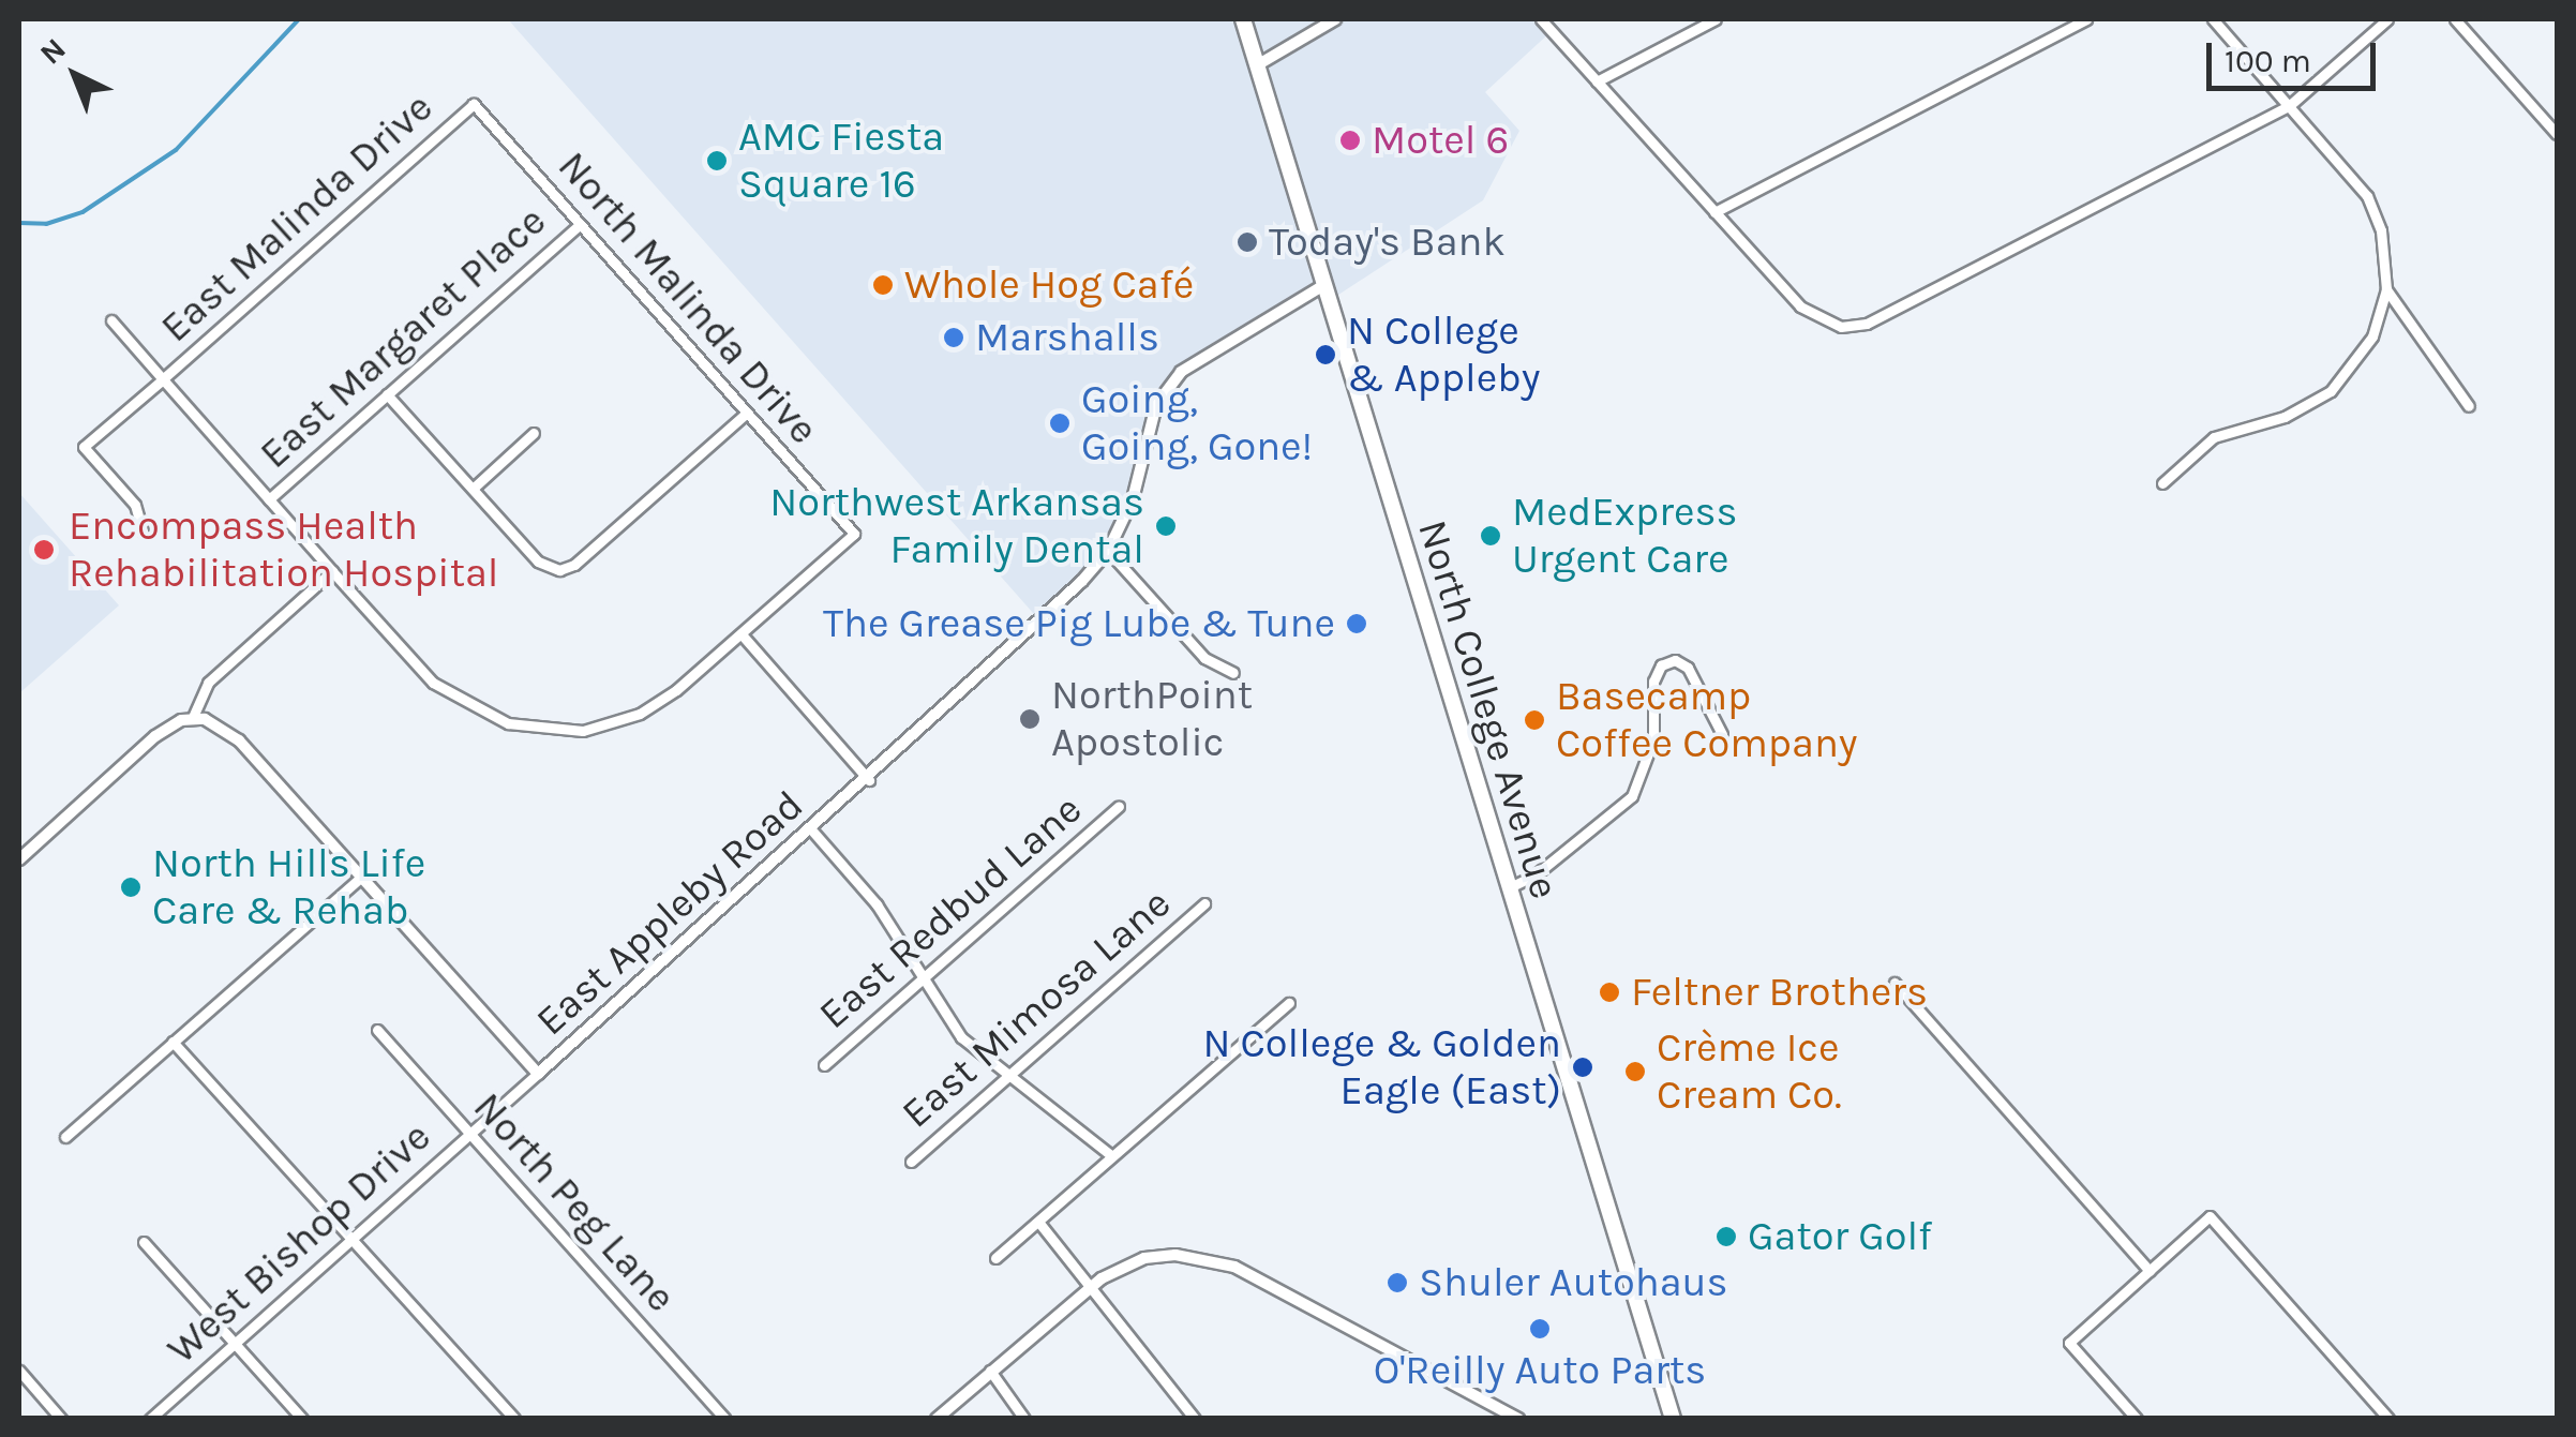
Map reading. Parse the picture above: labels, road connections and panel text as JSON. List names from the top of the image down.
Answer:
{
  "streets": {
    "main road": ["North College Avenue"],
    "street": [
      "East Malinda Drive",
      "North Malinda Drive",
      "East Margaret Place",
      "East Redbud Lane",
      "East Appleby Road",
      "East Mimosa Lane",
      "North Peg Lane",
      "West Bishop Drive"
    ]
  },
  "crossings": [
    ["East Malinda Drive", "North Malinda Drive"],
    ["North Malinda Drive", "East Margaret Place"],
    ["North College Avenue", "East Appleby Road"],
    ["East Appleby Road", "West Bishop Drive"],
    ["North Peg Lane", "West Bishop Drive"]
  ],
  "places": [
    "Motel 6",
    "AMC Fiesta Square 16",
    "Today's Bank",
    "Whole Hog Café",
    "Marshalls",
    "N College & Appleby",
    "Going, Going, Gone!",
    "Northwest Arkansas Family Dental",
    "MedExpress Urgent Care",
    "Encompass Health Rehabilitation Hospital",
    "The Grease Pig Lube & Tune",
    "NorthPoint Apostolic",
    "Basecamp Coffee Company",
    "North Hills Life Care & Rehab",
    "Feltner Brothers",
    "N College & Golden Eagle (East)",
    "Crème Ice Cream Co.",
    "Gator Golf",
    "Shuler Autohaus",
    "O'Reilly Auto Parts"
  ],
  "scale_bar": "100 m",
  "north": "top left"
}
